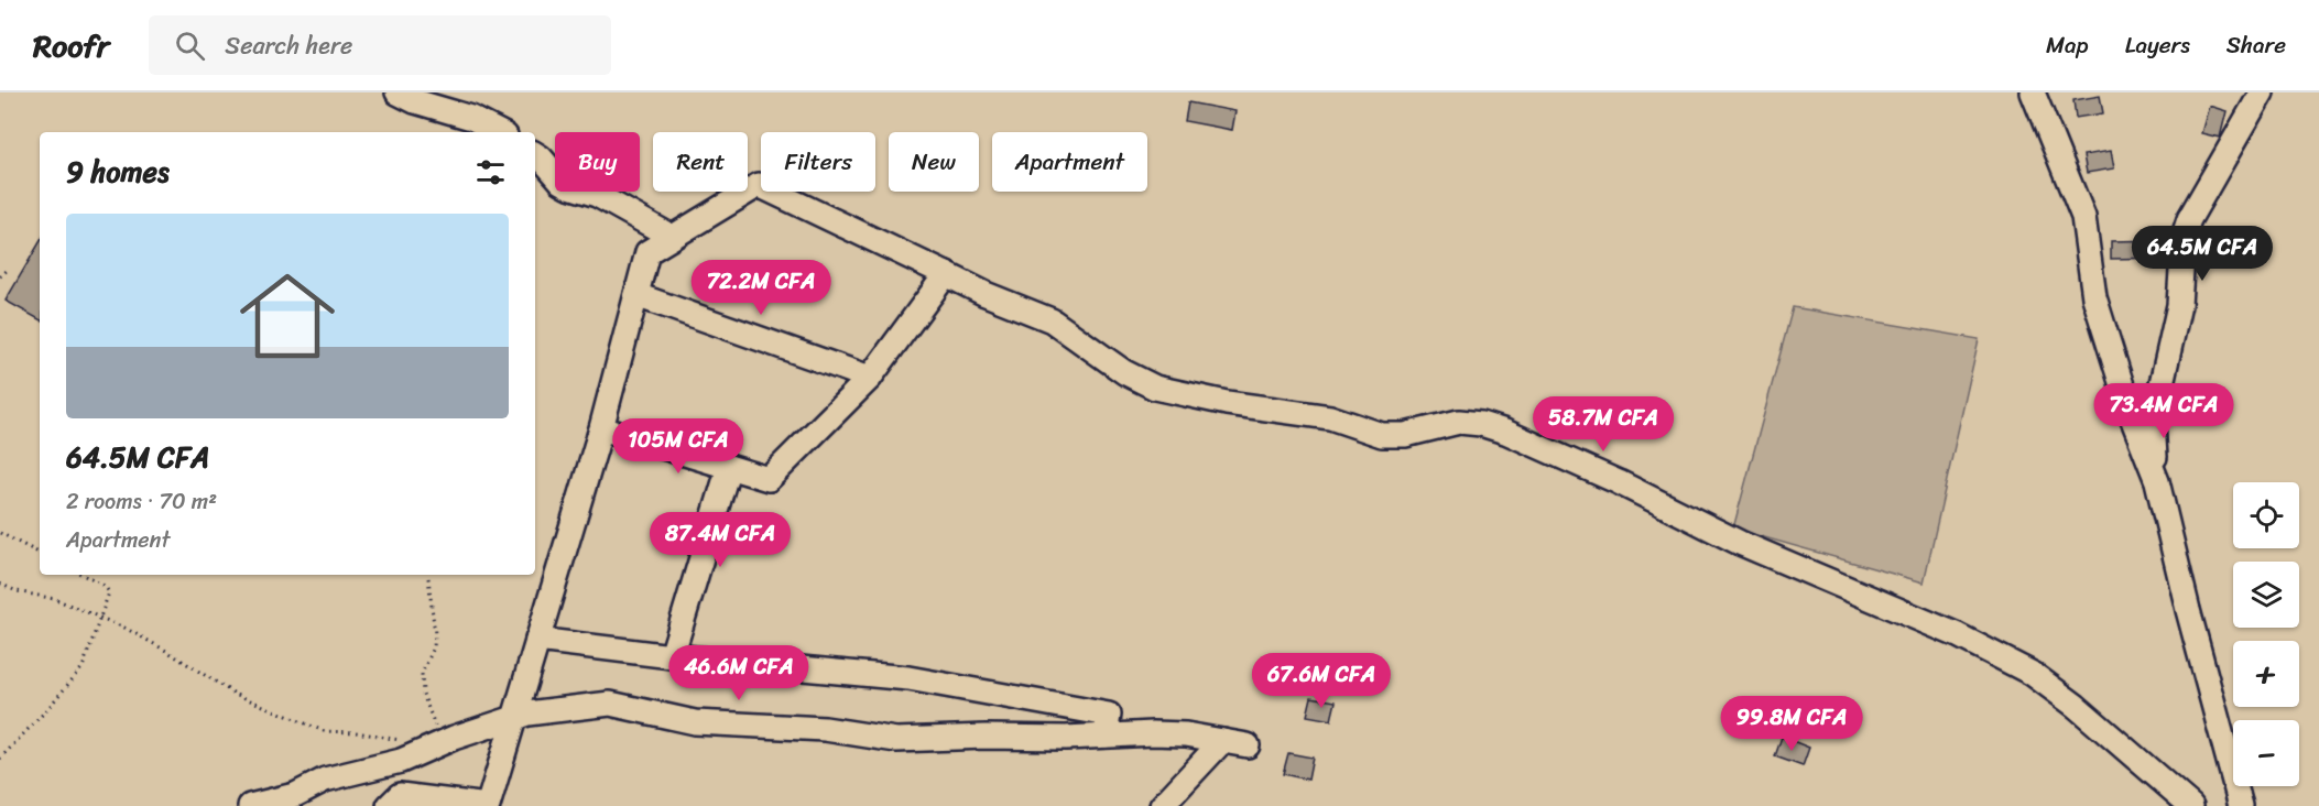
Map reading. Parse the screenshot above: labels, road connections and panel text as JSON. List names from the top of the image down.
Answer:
{
  "page": {
    "header": "Roofr",
    "search": "Search here",
    "nav": ["Map", "Layers", "Share"],
    "chip": [
      "Buy",
      "Rent",
      "Filters",
      "New",
      "Apartment"
    ],
    "heading": "9 homes",
    "list": [
      {
        "name": "64.5M CFA",
        "note": "2 rooms · 70 m² · Apartment"
      }
    ],
    "price": [
      "64.5M CFA",
      "72.2M CFA",
      "73.4M CFA",
      "58.7M CFA",
      "105M CFA",
      "87.4M CFA",
      "46.6M CFA",
      "67.6M CFA",
      "99.8M CFA"
    ],
    "map_buttons": ["+", "−"]
  }
}
